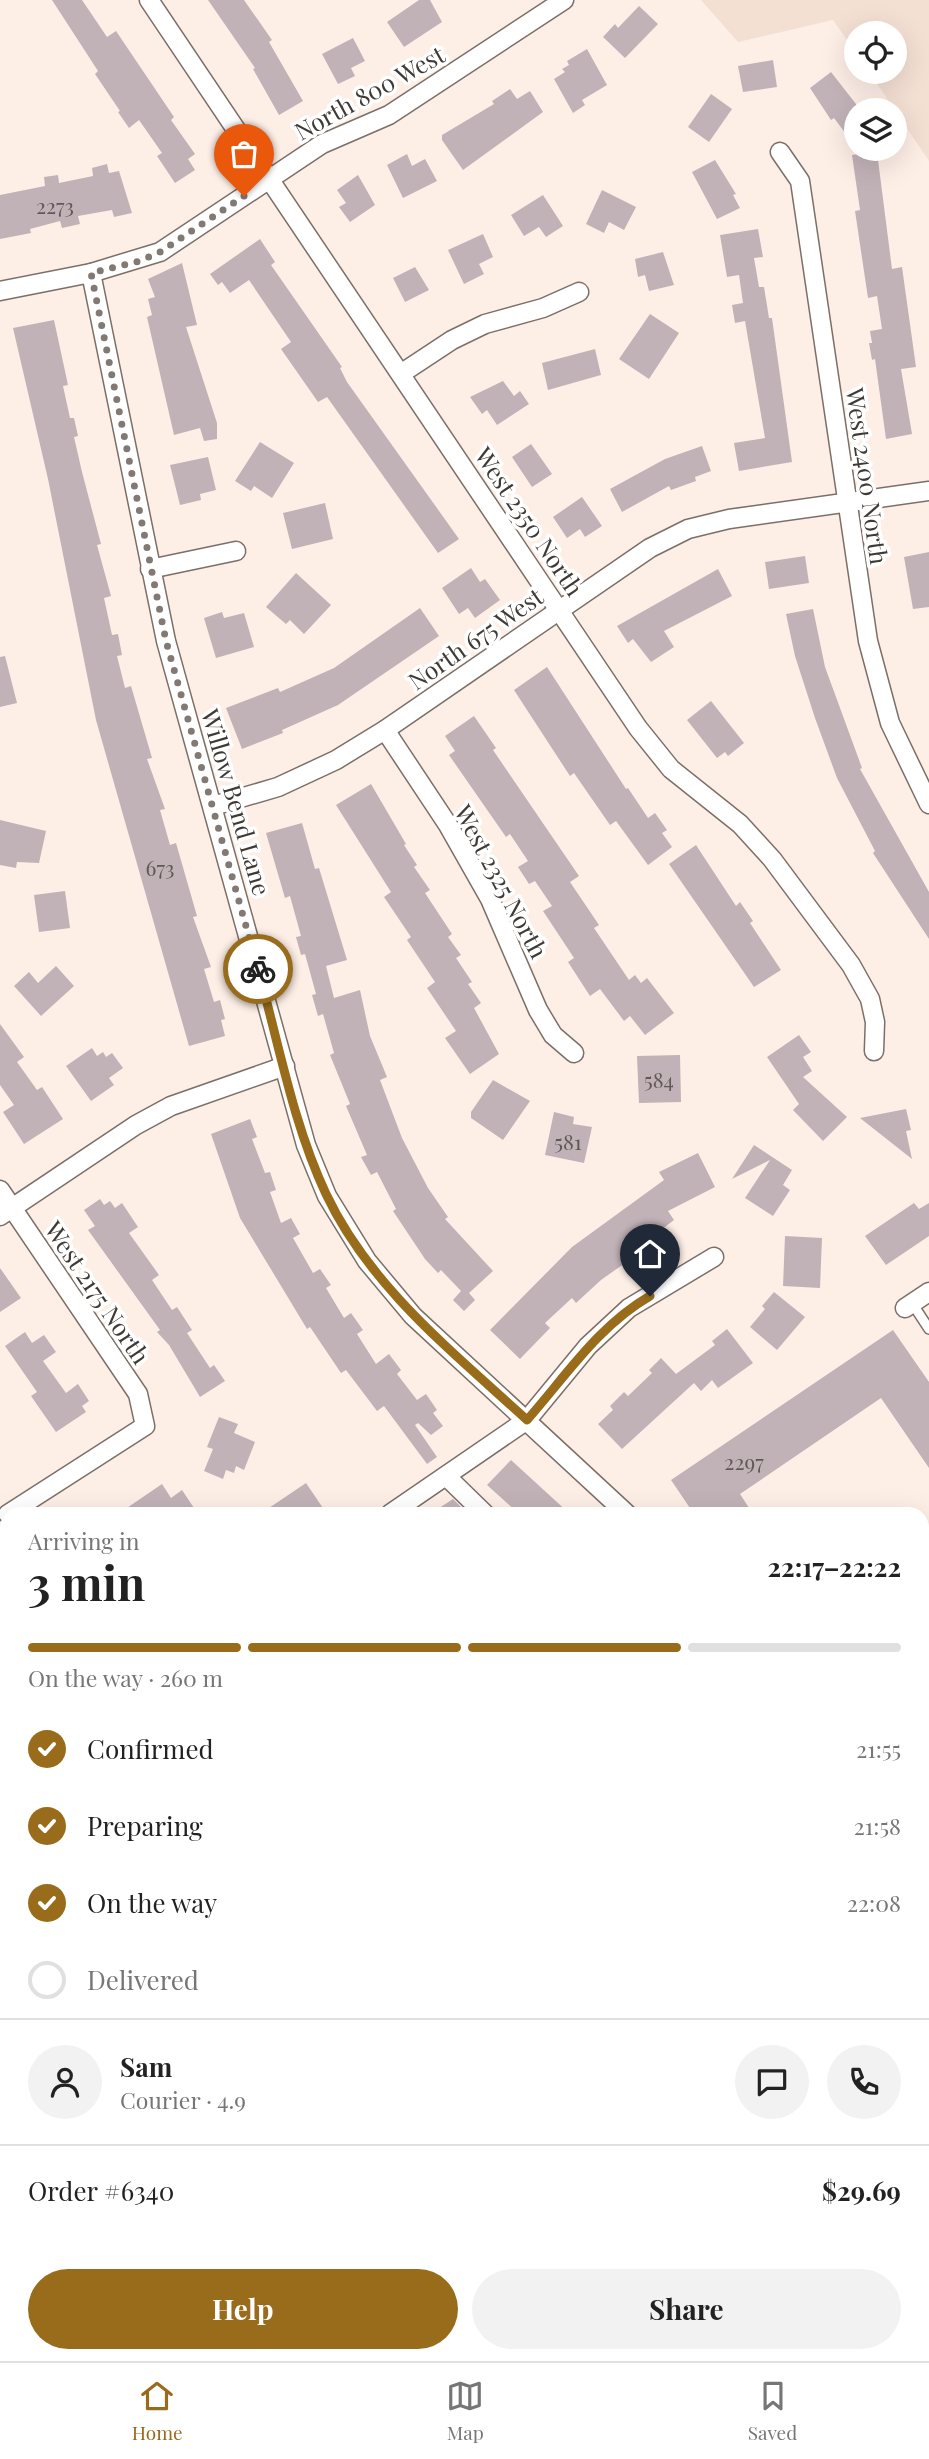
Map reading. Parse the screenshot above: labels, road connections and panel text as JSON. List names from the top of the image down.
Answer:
{
  "streets": {
    "street": [
      "North 800 West",
      "West 2400 North",
      "West 2350 North",
      "North 675 West",
      "Willow Bend Lane",
      "West 2325 North",
      "West 2175 North"
    ]
  },
  "crossings": [
    ["North 800 West", "West 2350 North"],
    ["North 800 West", "Willow Bend Lane"],
    ["West 2400 North", "North 675 West"],
    ["West 2350 North", "North 675 West"],
    ["North 675 West", "Willow Bend Lane"],
    ["North 675 West", "West 2325 North"]
  ],
  "house_numbers": [
    "2273",
    "673",
    "584",
    "581",
    "2297"
  ],
  "page": {
    "heading": ["3 min", "Arriving in", "22:17–22:22"],
    "panel": [
      "Sam",
      "Courier · 4.9",
      "Order #6340",
      "$29.69"
    ],
    "bar": "On the way · 260 m",
    "list": [
      ["Confirmed", "21:55"],
      ["Preparing", "21:58"],
      ["On the way", "22:08"],
      "Delivered"
    ],
    "buttons": ["Help", "Share"],
    "tabs": ["Home", "Map", "Saved"]
  }
}
